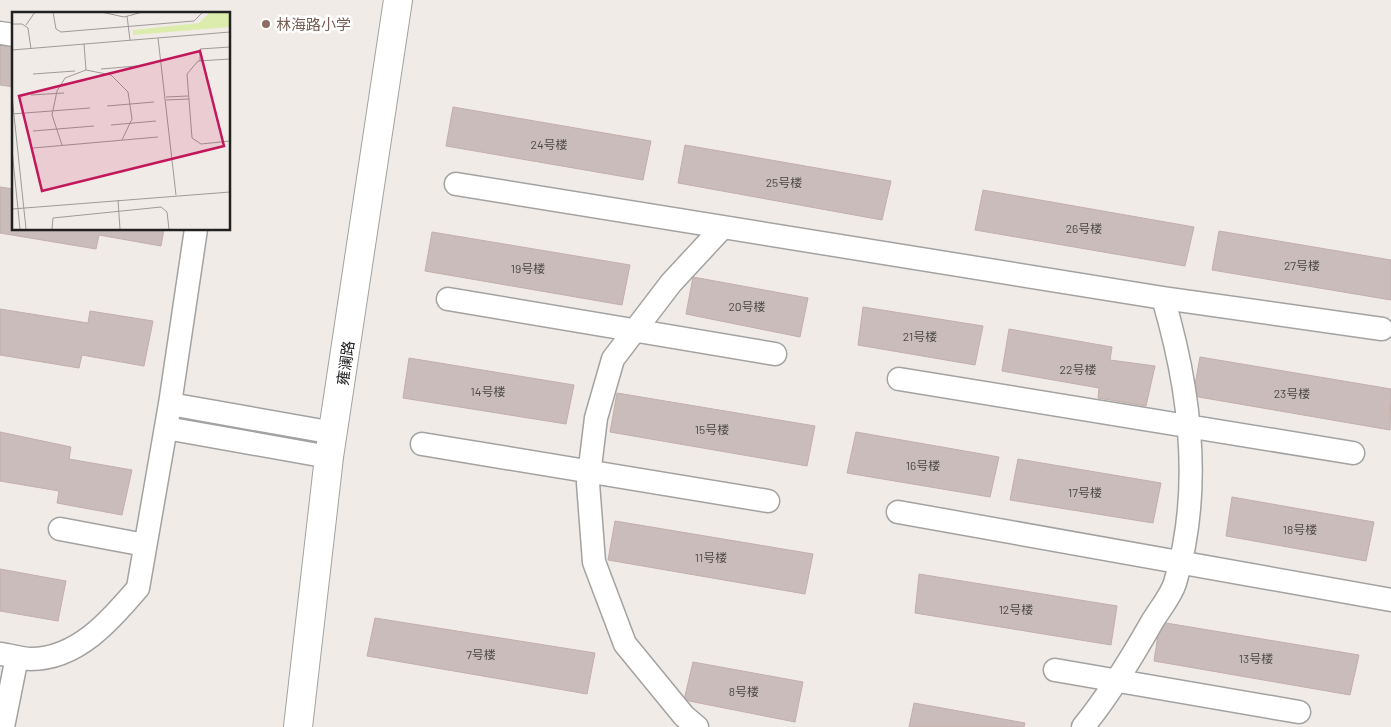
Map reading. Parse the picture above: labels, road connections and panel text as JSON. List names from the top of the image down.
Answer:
{
  "streets": {
    "street": ["雍澜路"]
  },
  "places": ["林海路小学"],
  "house_numbers": [
    "24号楼",
    "25号楼",
    "26号楼",
    "27号楼",
    "19号楼",
    "20号楼",
    "21号楼",
    "22号楼",
    "14号楼",
    "23号楼",
    "15号楼",
    "16号楼",
    "17号楼",
    "18号楼",
    "11号楼",
    "12号楼",
    "7号楼",
    "13号楼",
    "8号楼"
  ]
}
